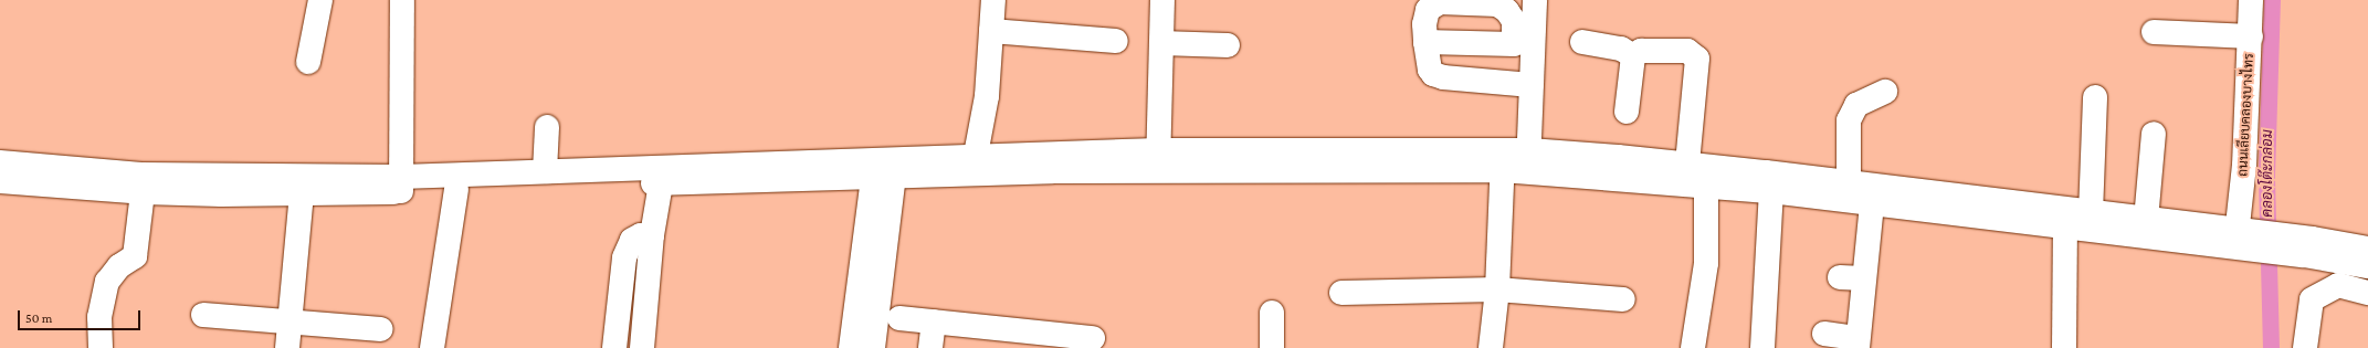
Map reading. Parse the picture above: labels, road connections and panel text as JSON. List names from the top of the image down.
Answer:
{
  "streets": {
    "street": ["ถนนเลียบคลองบางไทร"]
  },
  "water": ["คลองโต๊ะกล่อม"],
  "scale_bar": "50 m"
}
